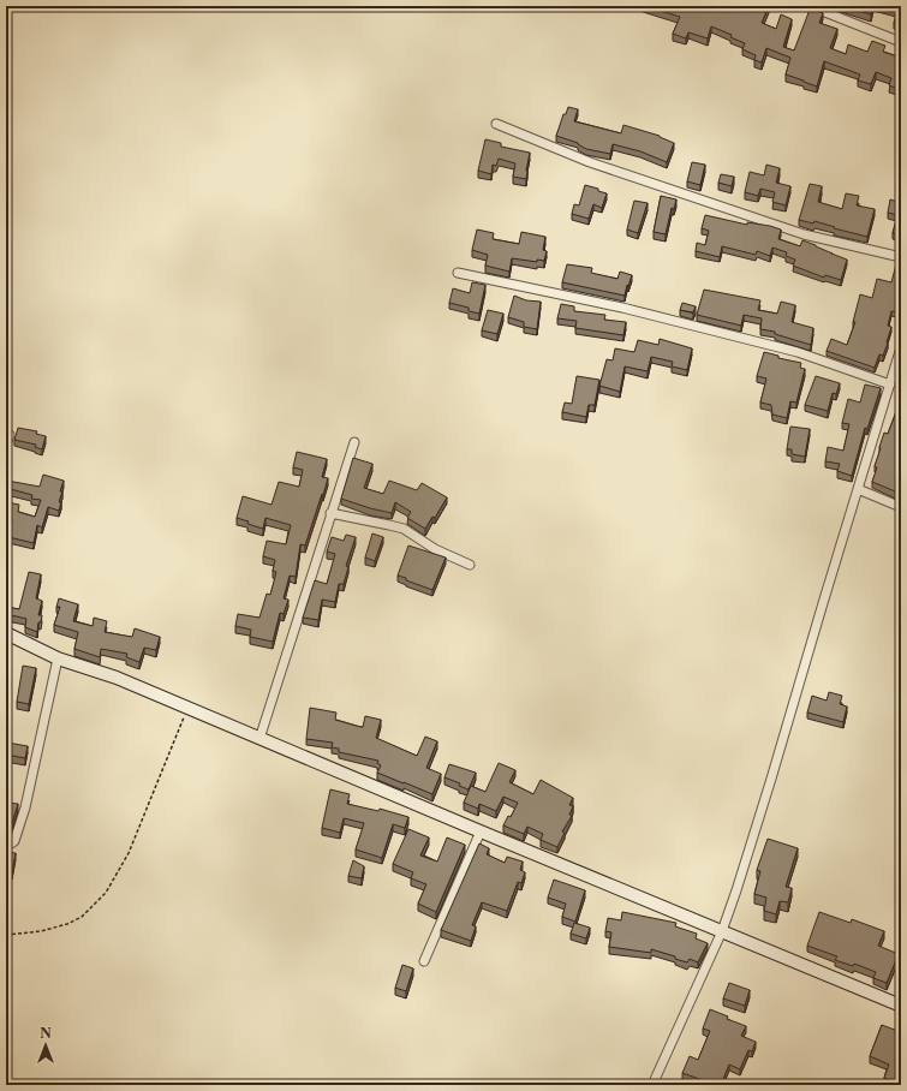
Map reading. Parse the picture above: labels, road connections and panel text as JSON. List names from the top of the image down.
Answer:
{
  "north": "top"
}
